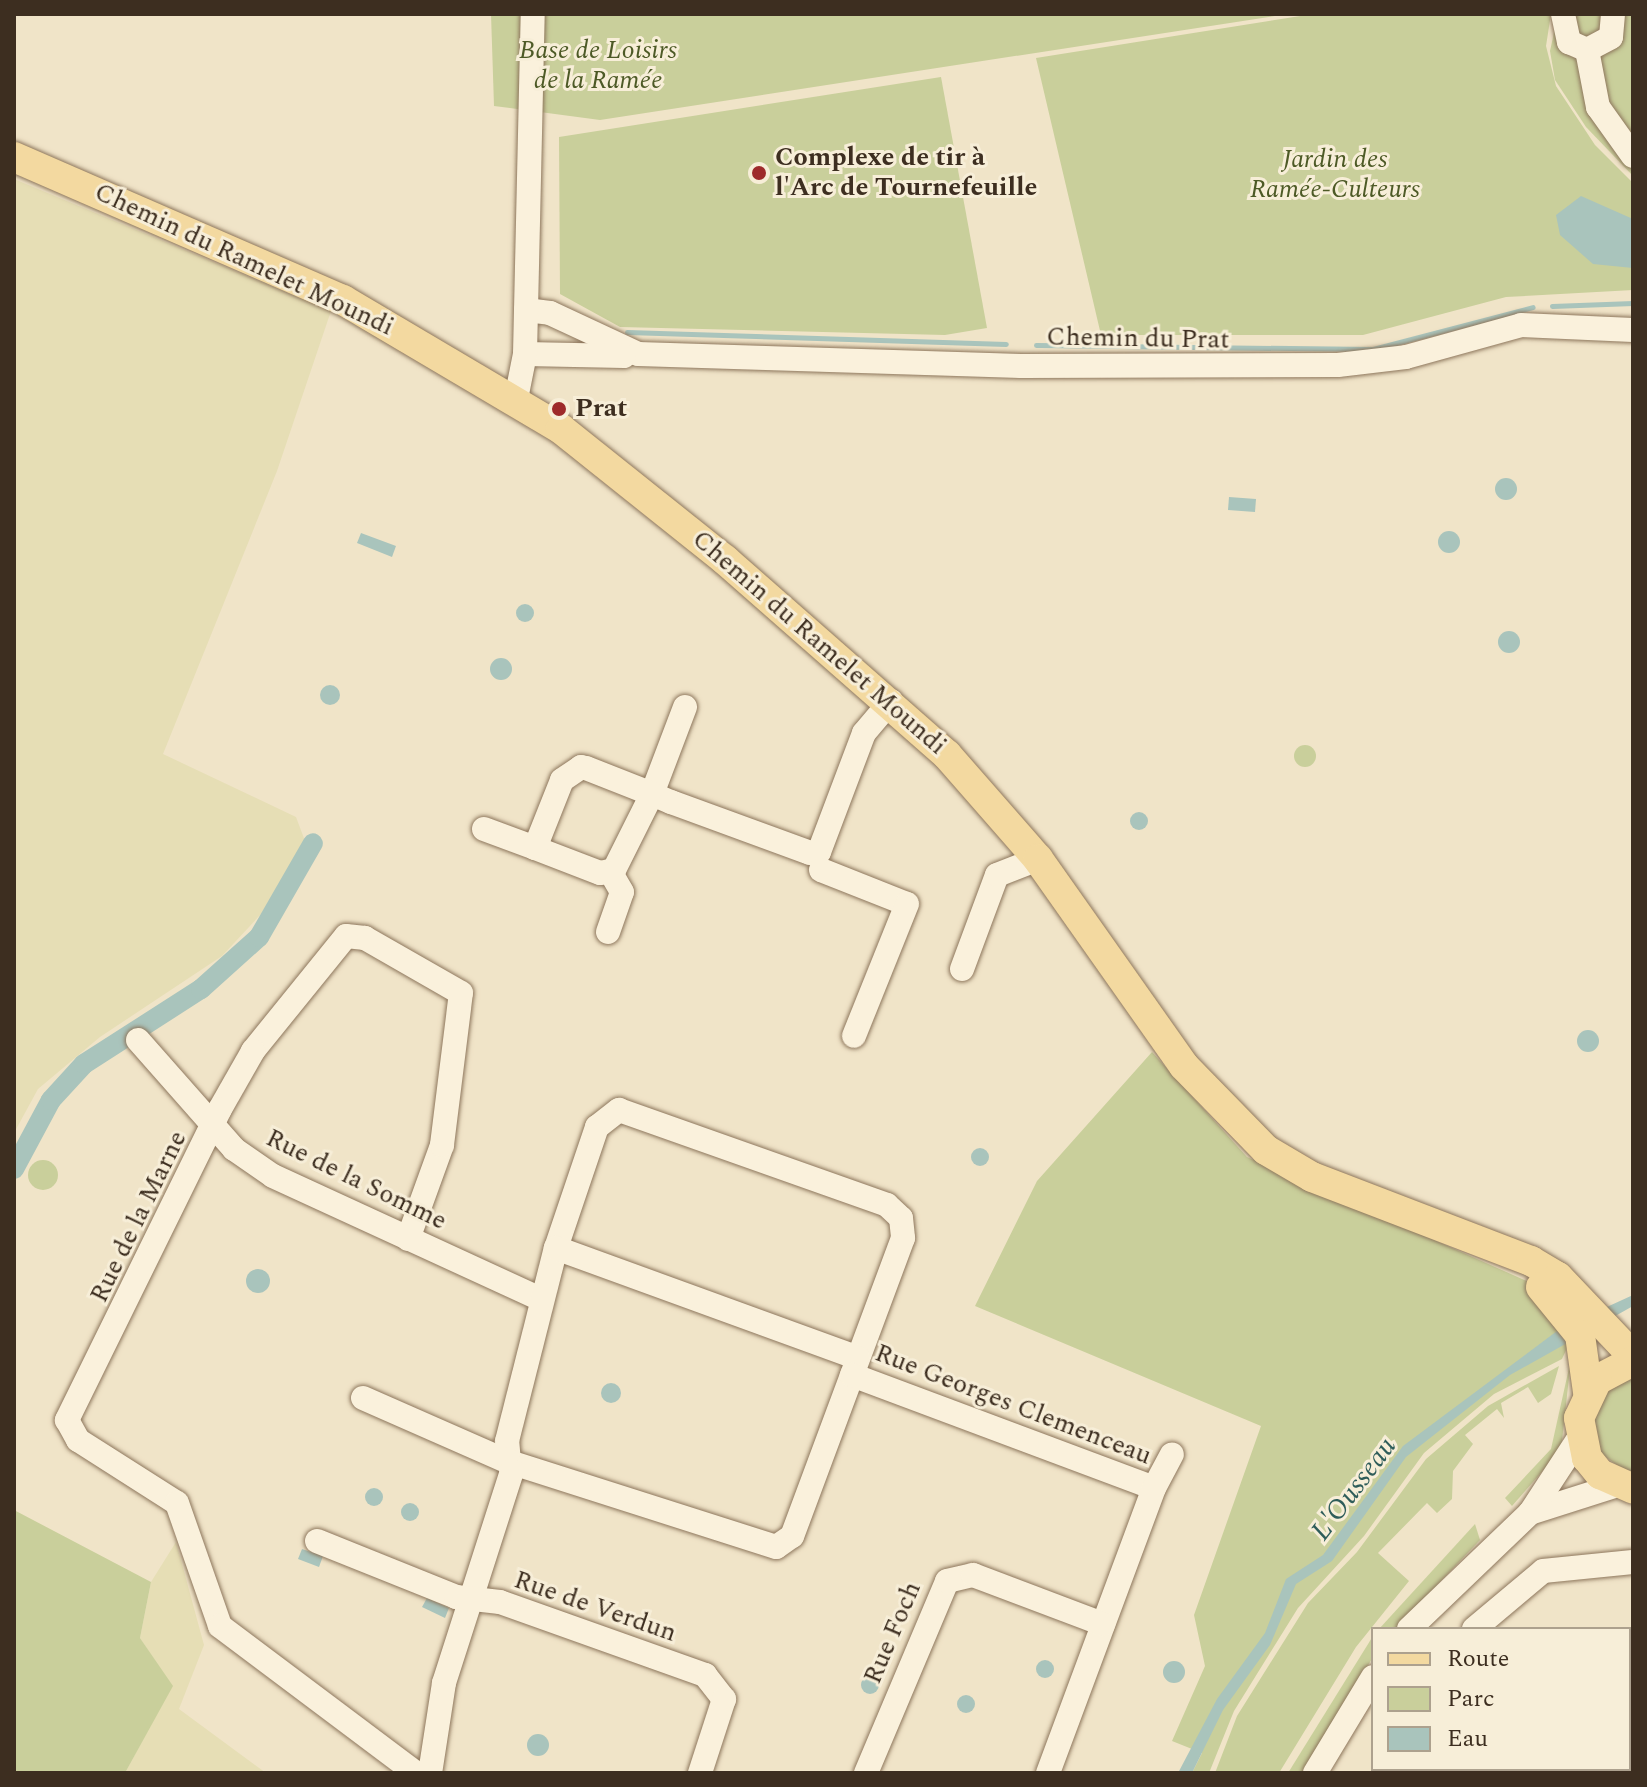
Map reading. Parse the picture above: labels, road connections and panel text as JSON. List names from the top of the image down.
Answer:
{
  "streets": {
    "main road": ["Chemin du Ramelet Moundi"],
    "street": [
      "Chemin du Prat",
      "Rue de la Somme",
      "Rue de la Marne",
      "Rue Georges Clemenceau",
      "Rue de Verdun",
      "Rue Foch"
    ]
  },
  "crossings": [
    ["Rue de la Somme", "Rue de la Marne"],
    ["Rue Georges Clemenceau", "Rue Foch"]
  ],
  "water": ["L'Ousseau"],
  "parks": ["Base de Loisirs de la Ramée", "Jardin des Ramée-Culteurs"],
  "places": ["Complexe de tir à l'Arc de Tournefeuille", "Prat"],
  "legend": ["Route", "Parc", "Eau"]
}
